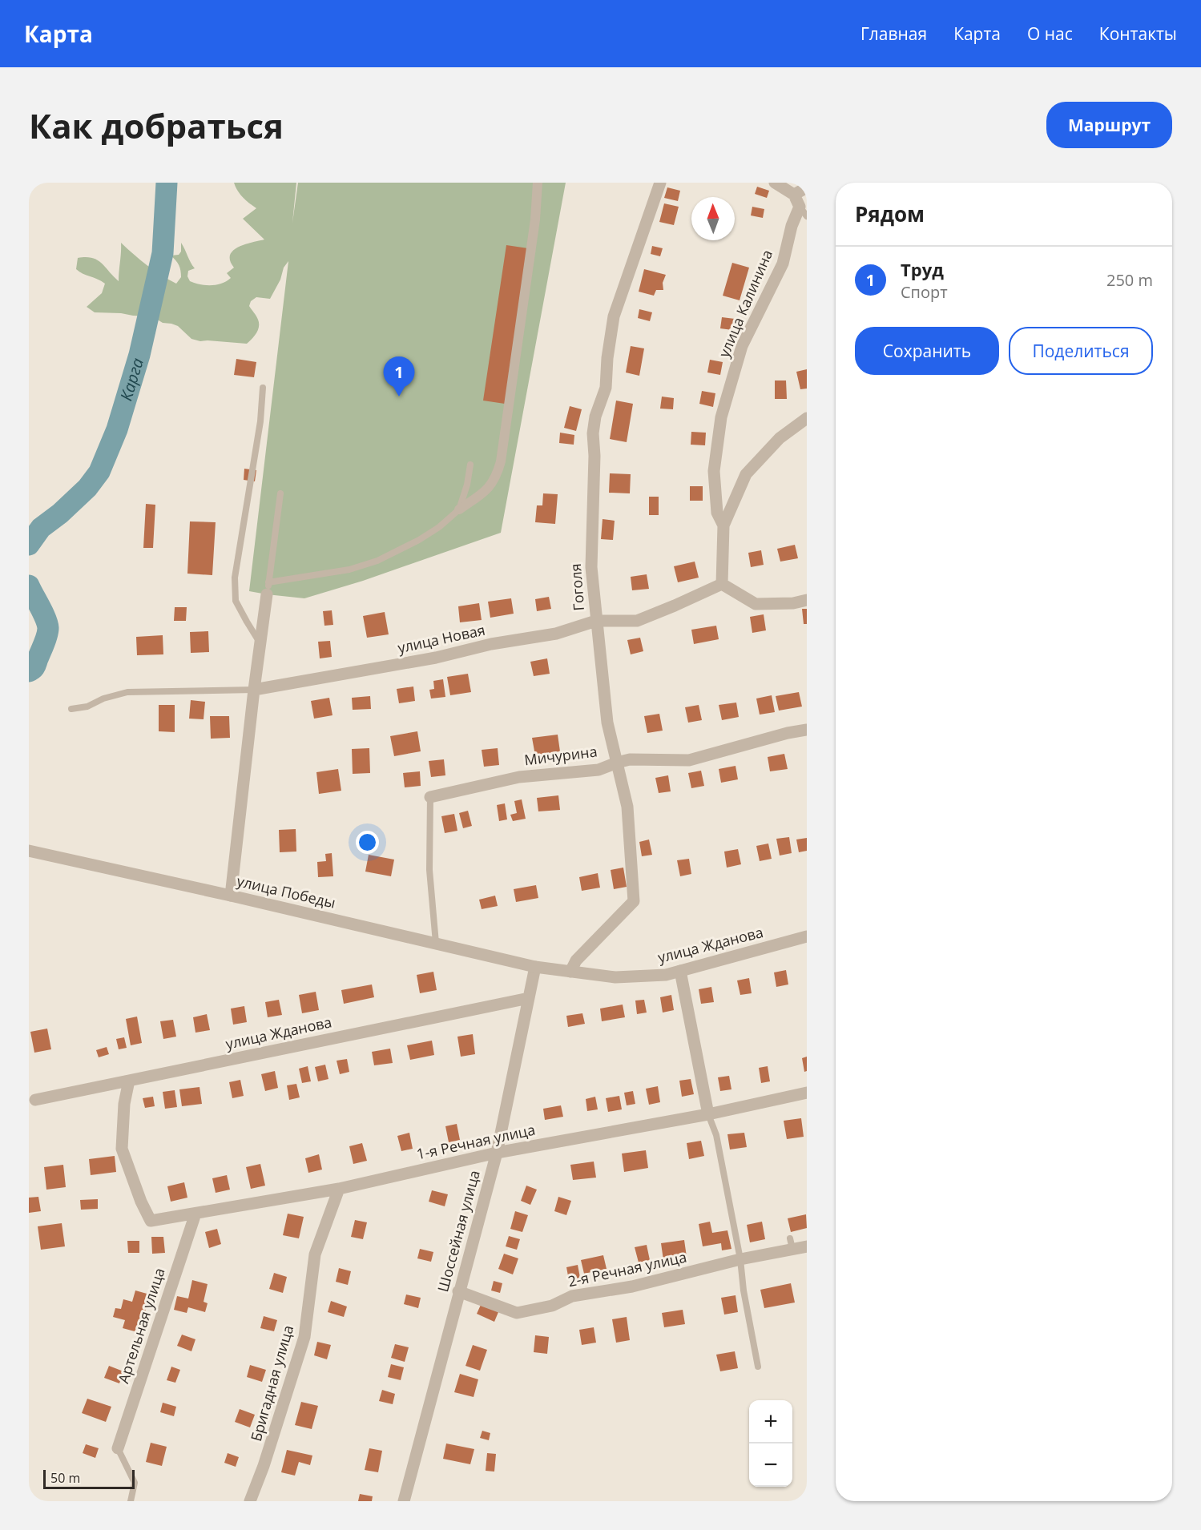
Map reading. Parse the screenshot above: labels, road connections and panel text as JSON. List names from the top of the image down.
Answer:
{
  "streets": {
    "street": [
      "улица Калинина",
      "Гоголя",
      "улица Новая",
      "Мичурина",
      "улица Победы",
      "улица Жданова",
      "1-я Речная улица",
      "Шоссейная улица",
      "2-я Речная улица",
      "Артельная улица",
      "Бригадная улица"
    ]
  },
  "crossings": [
    ["улица Калинина", "улица Новая"],
    ["Гоголя", "улица Новая"],
    ["Гоголя", "Мичурина"],
    ["Гоголя", "улица Жданова"],
    ["улица Победы", "улица Жданова"],
    ["улица Победы", "Шоссейная улица"],
    ["улица Жданова", "1-я Речная улица"],
    ["улица Жданова", "Шоссейная улица"],
    ["1-я Речная улица", "Шоссейная улица"],
    ["1-я Речная улица", "Артельная улица"],
    ["1-я Речная улица", "Бригадная улица"],
    ["Шоссейная улица", "2-я Речная улица"]
  ],
  "water": ["Карга"],
  "scale_bar": "50 m",
  "north": "top",
  "page": {
    "header": "Карта",
    "nav": [
      "Главная",
      "Карта",
      "О нас",
      "Контакты"
    ],
    "buttons": [
      "Маршрут",
      ["Сохранить", "Поделиться"]
    ],
    "title": "Как добраться",
    "heading": "Рядом",
    "list": [
      {
        "mark": "1",
        "name": "Труд",
        "note": "Спорт",
        "value": "250 m"
      }
    ],
    "pins": "1",
    "map_buttons": ["+", "−"],
    "scale": "50 m"
  }
}
